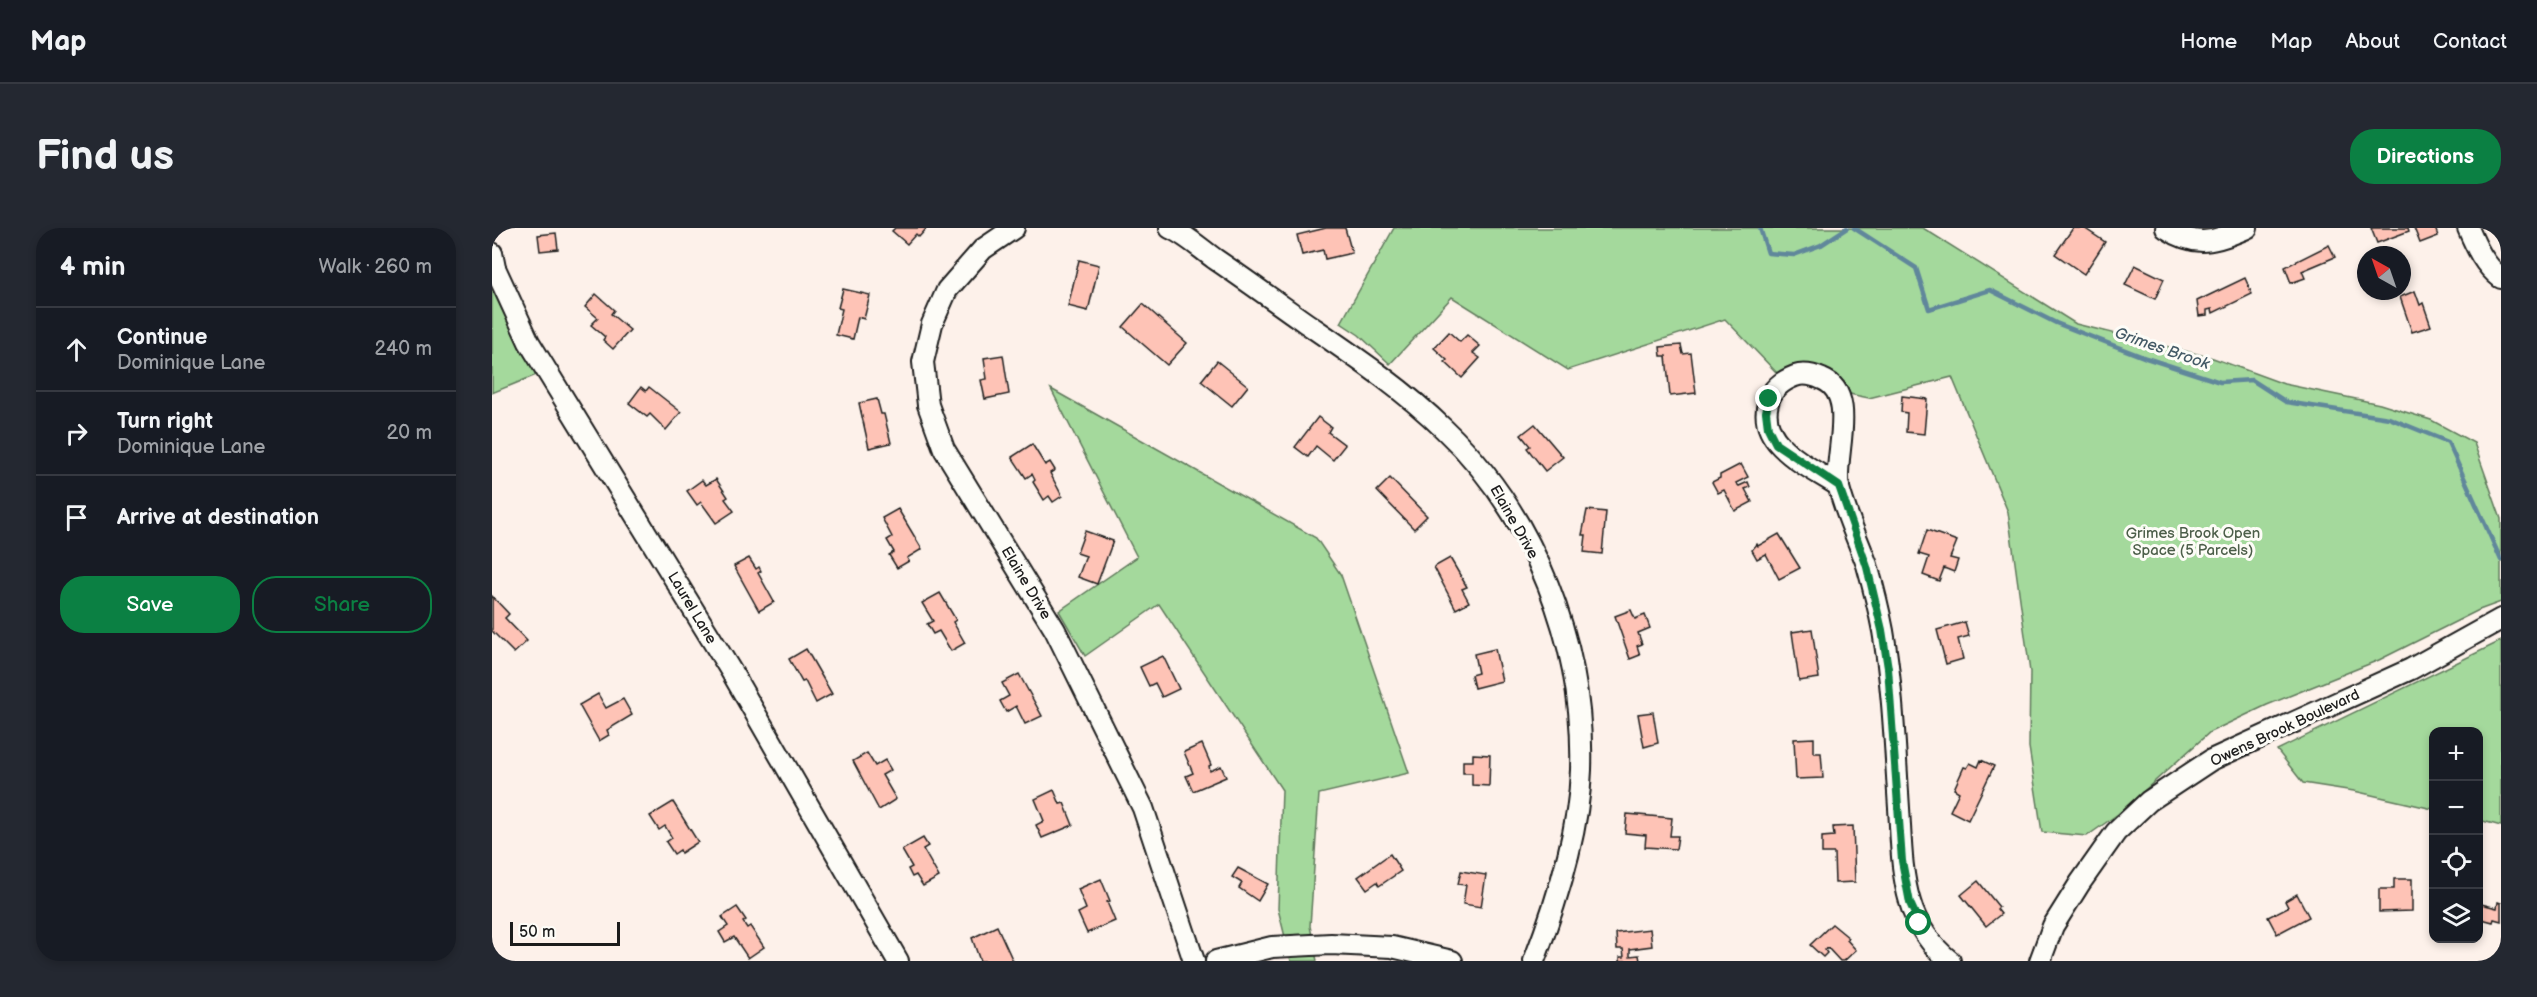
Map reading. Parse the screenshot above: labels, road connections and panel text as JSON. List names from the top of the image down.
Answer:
{
  "streets": {
    "street": ["Elaine Drive", "Laurel Lane", "Owens Brook Boulevard"]
  },
  "water": ["Grimes Brook"],
  "parks": ["Grimes Brook Open Space (5 Parcels)"],
  "scale_bar": "50 m",
  "north": "top left",
  "page": {
    "header": "Map",
    "nav": [
      "Home",
      "Map",
      "About",
      "Contact"
    ],
    "buttons": [
      "Directions",
      ["Save", "Share"]
    ],
    "title": "Find us",
    "heading": ["4 min", "Walk · 260 m"],
    "list": [
      ["Continue", "Dominique Lane", "240 m"],
      ["Turn right", "Dominique Lane", "20 m"],
      "Arrive at destination"
    ],
    "map_buttons": ["+", "−"],
    "scale": "50 m"
  }
}
